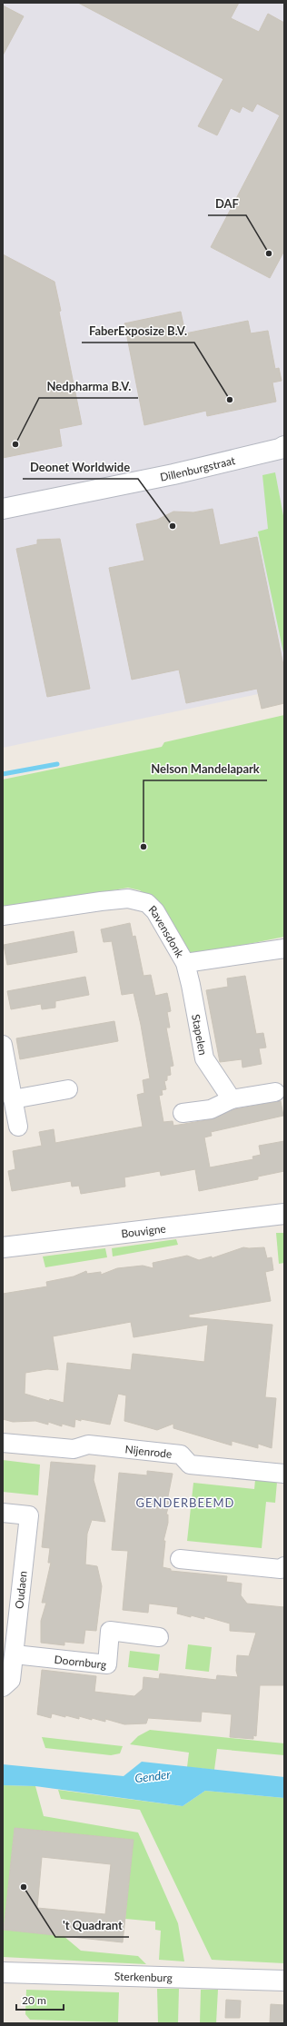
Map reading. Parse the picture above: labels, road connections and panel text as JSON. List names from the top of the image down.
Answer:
{
  "streets": {
    "street": [
      "Dillenburgstraat",
      "Ravensdonk",
      "Stapelen",
      "Bouvigne",
      "Nijenrode",
      "Oudaen",
      "Doornburg",
      "Sterkenburg"
    ]
  },
  "crossings": [
    ["Ravensdonk", "Stapelen"],
    ["Oudaen", "Doornburg"]
  ],
  "districts": ["GENDERBEEMD"],
  "water": ["Gender"],
  "places": [
    "DAF",
    "FaberExposize B.V.",
    "Nedpharma B.V.",
    "Deonet Worldwide",
    "Nelson Mandelapark",
    "'t Quadrant"
  ],
  "scale_bar": "20 m"
}
